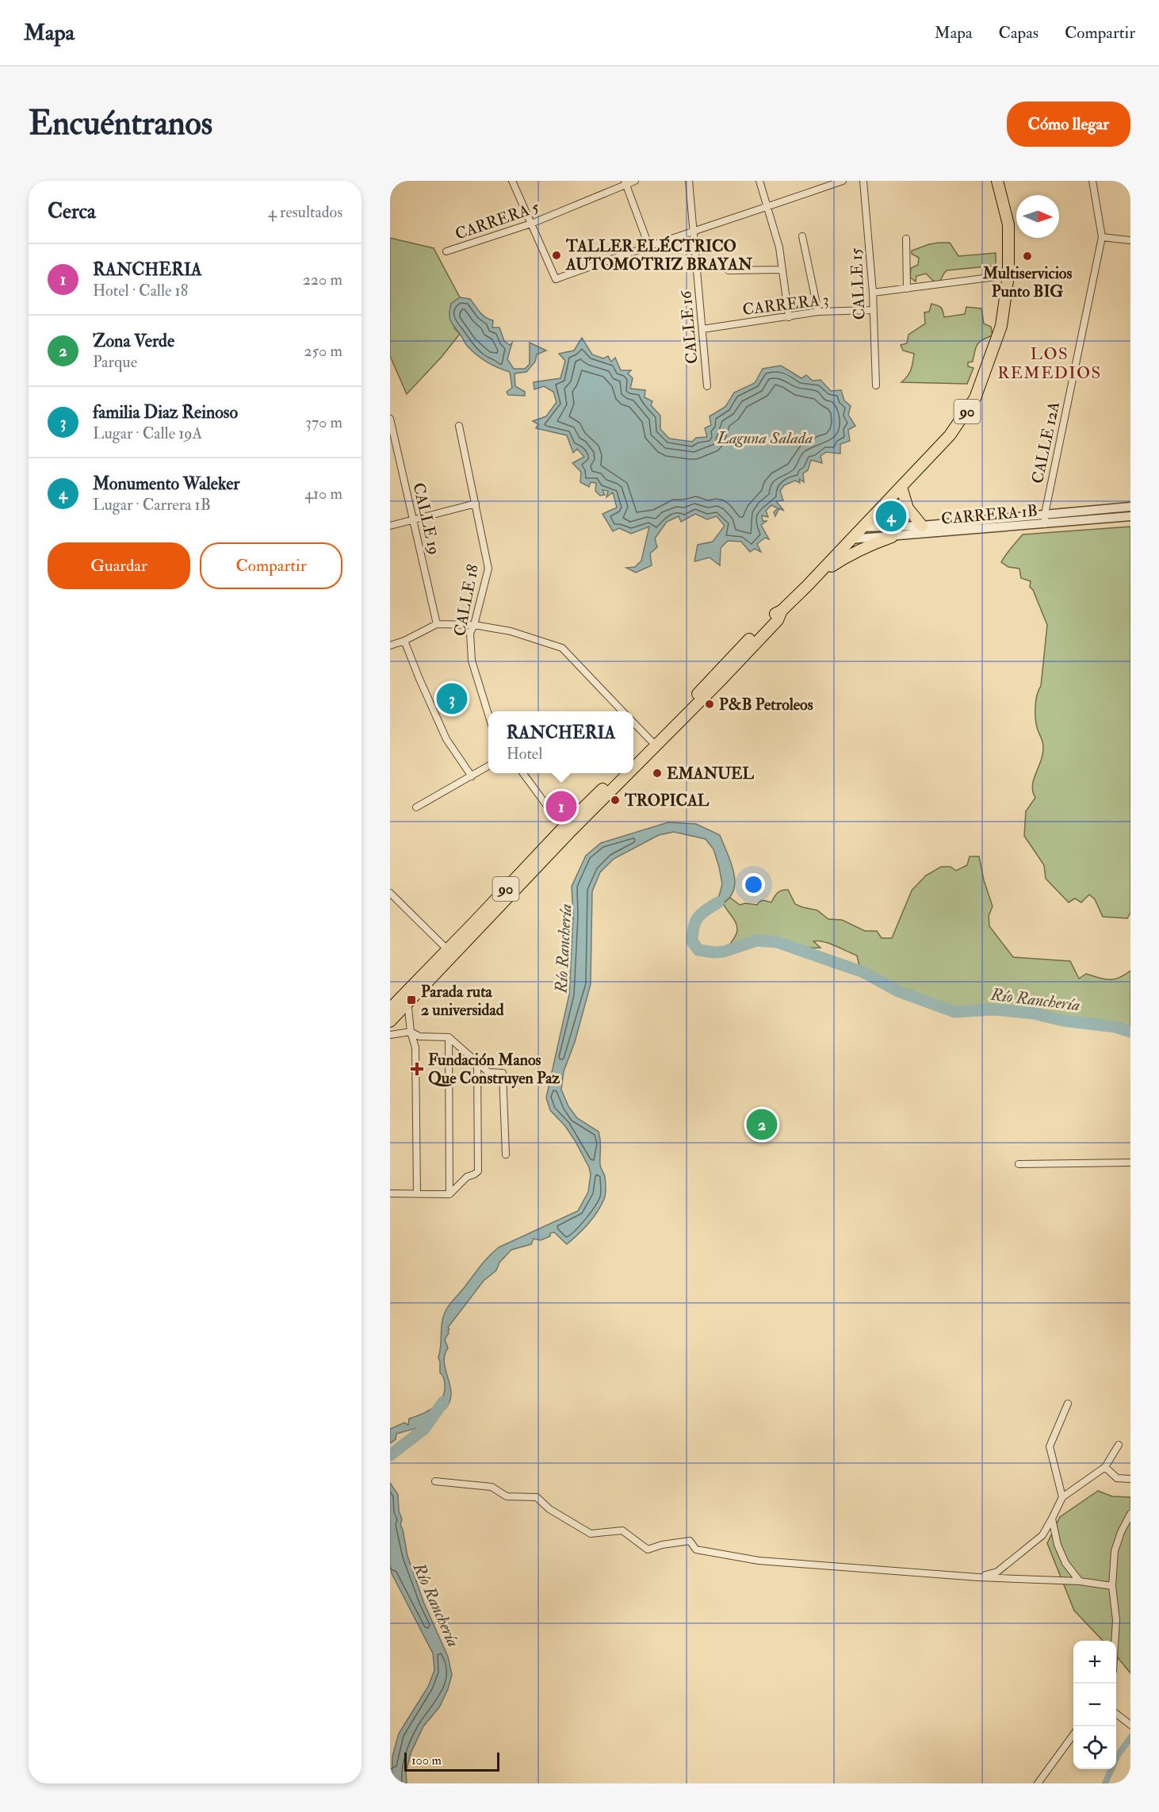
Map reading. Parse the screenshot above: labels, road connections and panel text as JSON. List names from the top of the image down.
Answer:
{
  "streets": {
    "highway": ["90"],
    "street": [
      "CARRERA 5",
      "CALLE 15",
      "CARRERA 3",
      "CALLE 16",
      "CALLE 12A",
      "CARRERA 1B",
      "CALLE 19",
      "CALLE 18"
    ]
  },
  "crossings": [
    ["CALLE 15", "CARRERA 3"],
    ["CARRERA 3", "CALLE 16"],
    ["90", "CARRERA 1B"],
    ["CALLE 12A", "CARRERA 1B"]
  ],
  "districts": ["LOS REMEDIOS"],
  "water": ["Laguna Salada", "Río Ranchería"],
  "places": {
    "other": [
      "TALLER ELÉCTRICO AUTOMOTRIZ BRAYAN",
      "Multiservicios Punto BIG",
      "P&B Petroleos",
      "EMANUEL",
      "TROPICAL"
    ],
    "transit": ["Parada ruta 2 universidad"],
    "health": ["Fundación Manos Que Construyen Paz"]
  },
  "scale_bar": "100 m",
  "north": "right",
  "page": {
    "header": "Mapa",
    "nav": ["Mapa", "Capas", "Compartir"],
    "buttons": [
      "Cómo llegar",
      ["Guardar", "Compartir"]
    ],
    "title": "Encuéntranos",
    "heading": ["Cerca", "4 resultados"],
    "list": [
      {
        "mark": "1",
        "name": "RANCHERIA",
        "note": "Hotel · Calle 18",
        "value": "220 m"
      },
      {
        "mark": "2",
        "name": "Zona Verde",
        "note": "Parque",
        "value": "250 m"
      },
      {
        "mark": "3",
        "name": "familia Diaz Reinoso",
        "note": "Lugar · Calle 19A",
        "value": "370 m"
      },
      {
        "mark": "4",
        "name": "Monumento Waleker",
        "note": "Lugar · Carrera 1B",
        "value": "410 m"
      }
    ],
    "pins": [
      "4",
      "3",
      "1",
      "2"
    ],
    "popup": ["RANCHERIA", "Hotel"],
    "map_buttons": ["+", "−"],
    "scale": "100 m"
  }
}
